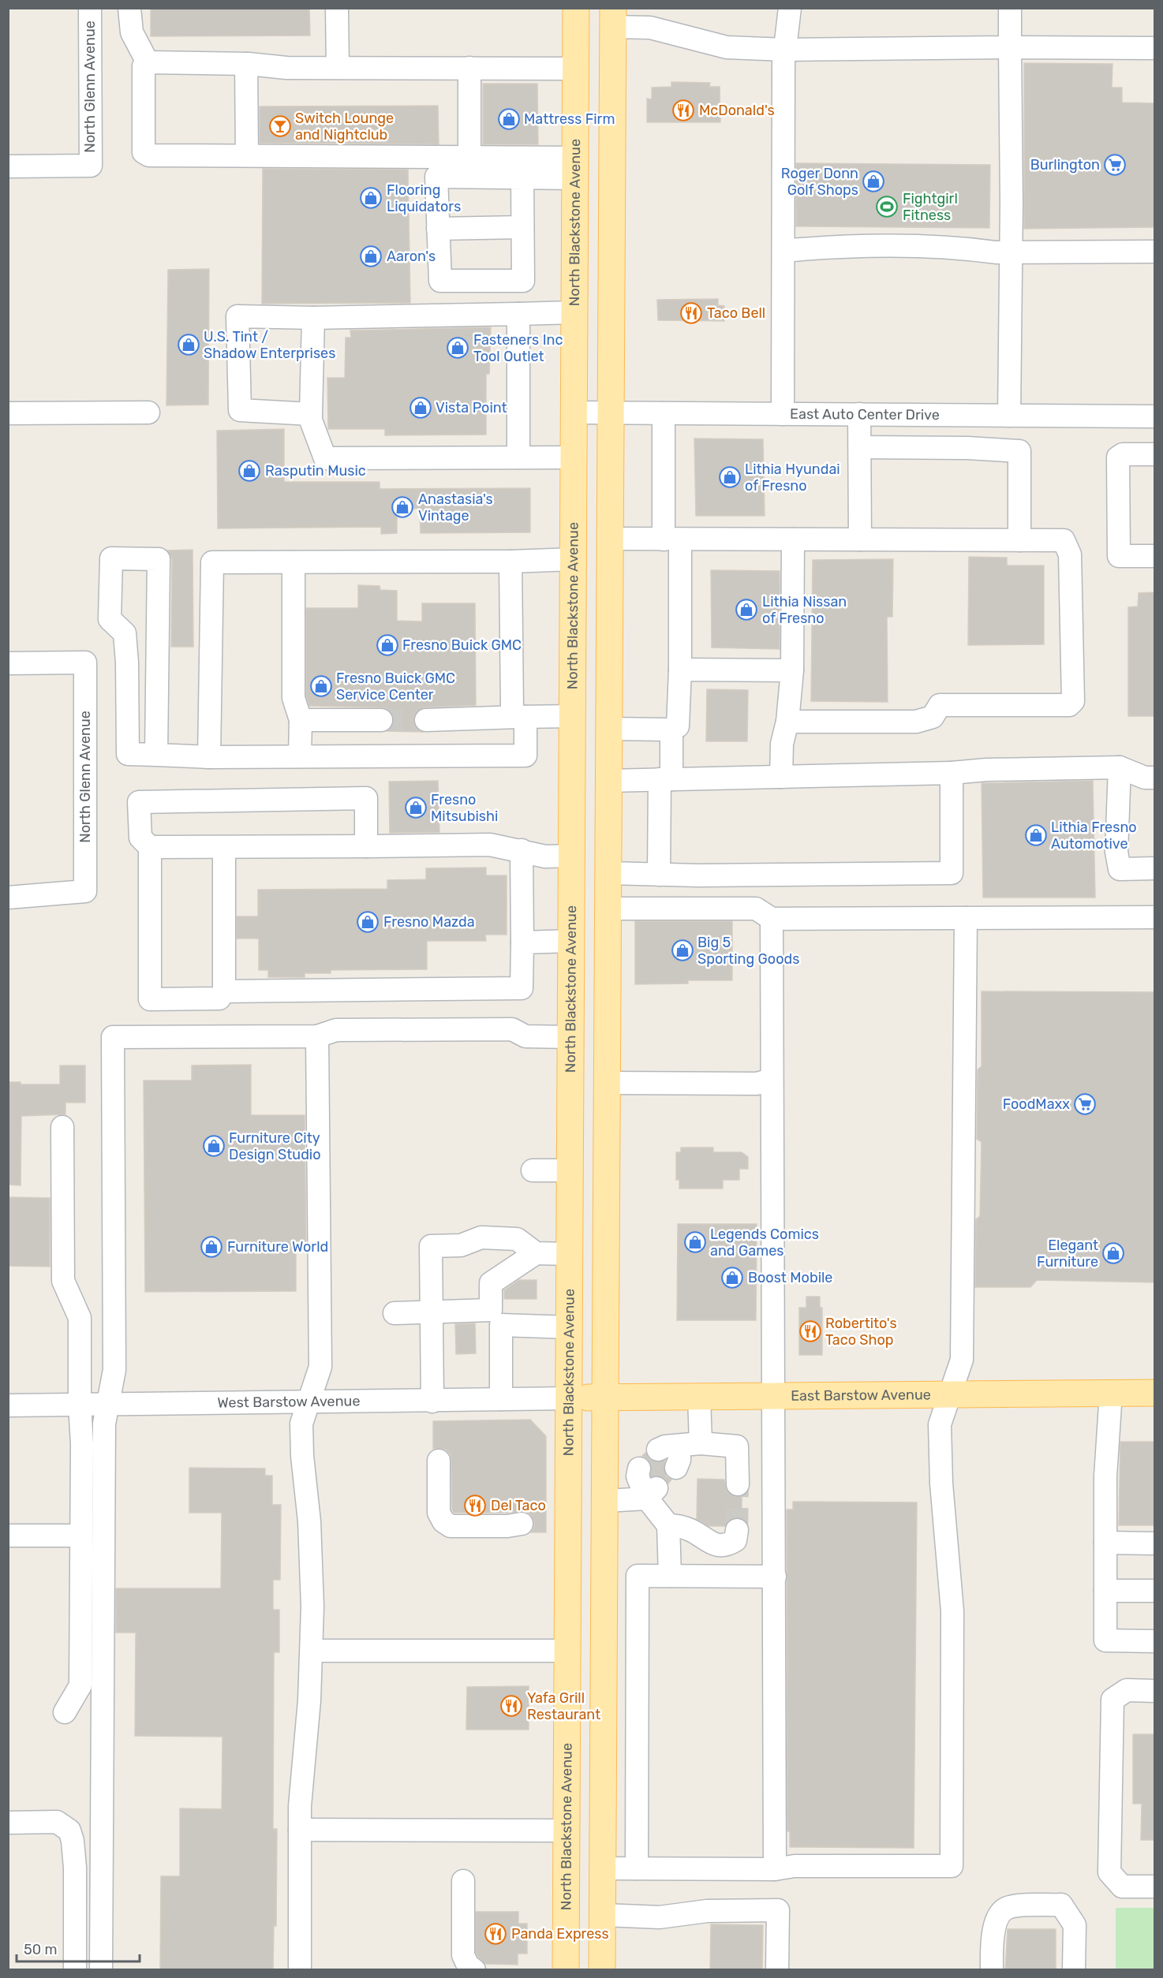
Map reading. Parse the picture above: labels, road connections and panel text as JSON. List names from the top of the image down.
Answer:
{
  "streets": {
    "main road": ["North Blackstone Avenue", "East Barstow Avenue"],
    "street": ["North Glenn Avenue", "East Auto Center Drive", "West Barstow Avenue"]
  },
  "crossings": [
    ["North Blackstone Avenue", "East Auto Center Drive"],
    ["North Blackstone Avenue", "East Barstow Avenue"],
    ["North Blackstone Avenue", "West Barstow Avenue"],
    ["East Barstow Avenue", "West Barstow Avenue"]
  ],
  "places": {
    "restaurant": [
      "McDonald's",
      "Taco Bell",
      "Robertito's Taco Shop",
      "Del Taco",
      "Yafa Grill Restaurant",
      "Panda Express"
    ],
    "shop": [
      "Mattress Firm",
      "Roger Donn Golf Shops",
      "Flooring Liquidators",
      "Aaron's",
      "U.S. Tint / Shadow Enterprises",
      "Fasteners Inc Tool Outlet",
      "Vista Point",
      "Rasputin Music",
      "Lithia Hyundai of Fresno",
      "Anastasia's Vintage",
      "Lithia Nissan of Fresno",
      "Fresno Buick GMC",
      "Fresno Buick GMC Service Center",
      "Fresno Mitsubishi",
      "Lithia Fresno Automotive",
      "Fresno Mazda",
      "Big 5 Sporting Goods",
      "Furniture City Design Studio",
      "Legends Comics and Games",
      "Furniture World",
      "Elegant Furniture",
      "Boost Mobile"
    ],
    "bar": ["Switch Lounge and Nightclub"],
    "supermarket": ["Burlington", "FoodMaxx"],
    "sports": ["Fightgirl Fitness"]
  },
  "scale_bar": "50 m"
}
